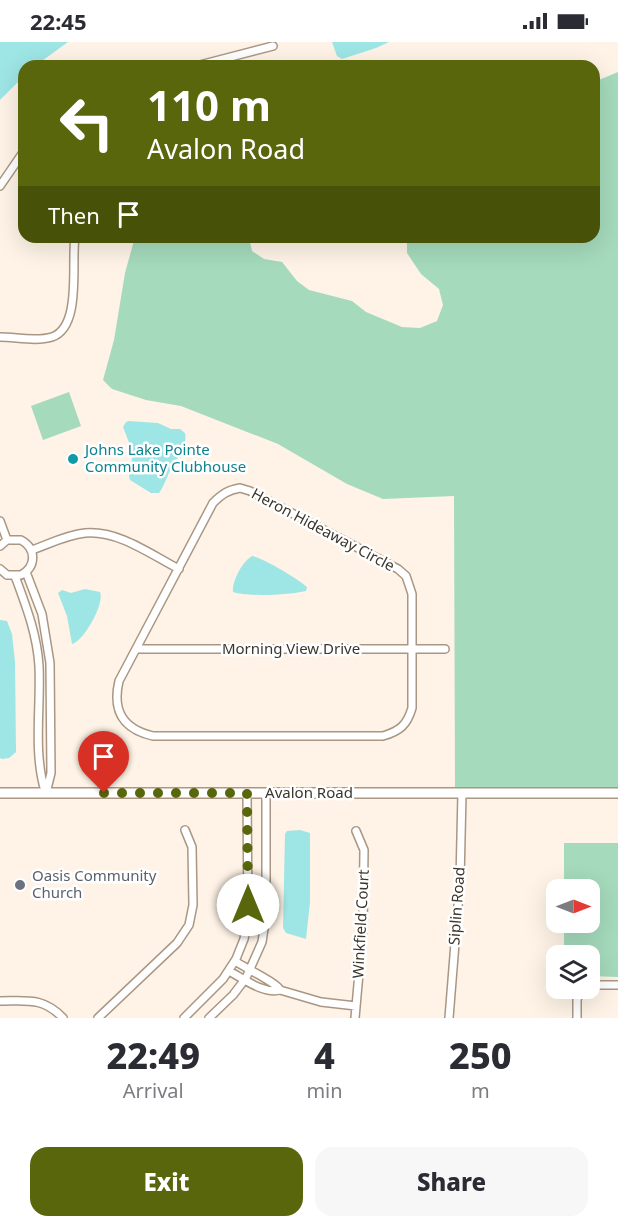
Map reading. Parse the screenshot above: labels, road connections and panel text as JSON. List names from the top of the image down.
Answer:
{
  "streets": {
    "main road": ["Avalon Road"],
    "street": [
      "Heron Hideaway Circle",
      "Morning View Drive",
      "Siplin Road",
      "Winkfield Court"
    ]
  },
  "crossings": [
    ["Heron Hideaway Circle", "Morning View Drive"],
    ["Avalon Road", "Siplin Road"]
  ],
  "places": ["Johns Lake Pointe Community Clubhouse", "Oasis Community Church"],
  "north": "right",
  "page": {
    "status": "22:45",
    "turn": ["110 m", "Avalon Road"],
    "then": "Then",
    "eta": [
      "22:49",
      "Arrival",
      "4",
      "min",
      "250",
      "m"
    ],
    "buttons": ["Exit", "Share"]
  }
}
